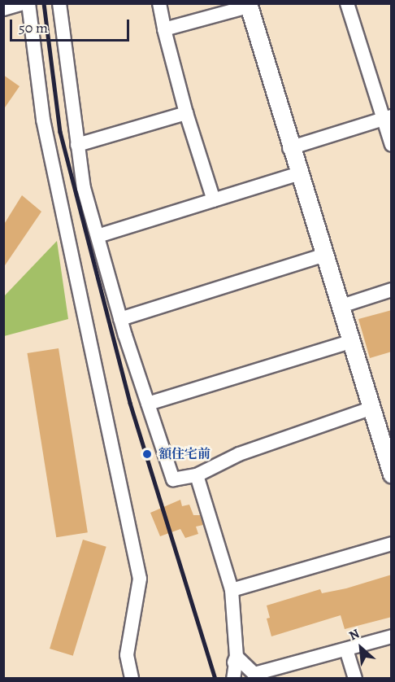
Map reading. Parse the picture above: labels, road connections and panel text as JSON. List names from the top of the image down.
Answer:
{
  "places": ["額住宅前"],
  "scale_bar": "50 m",
  "north": "top left"
}
